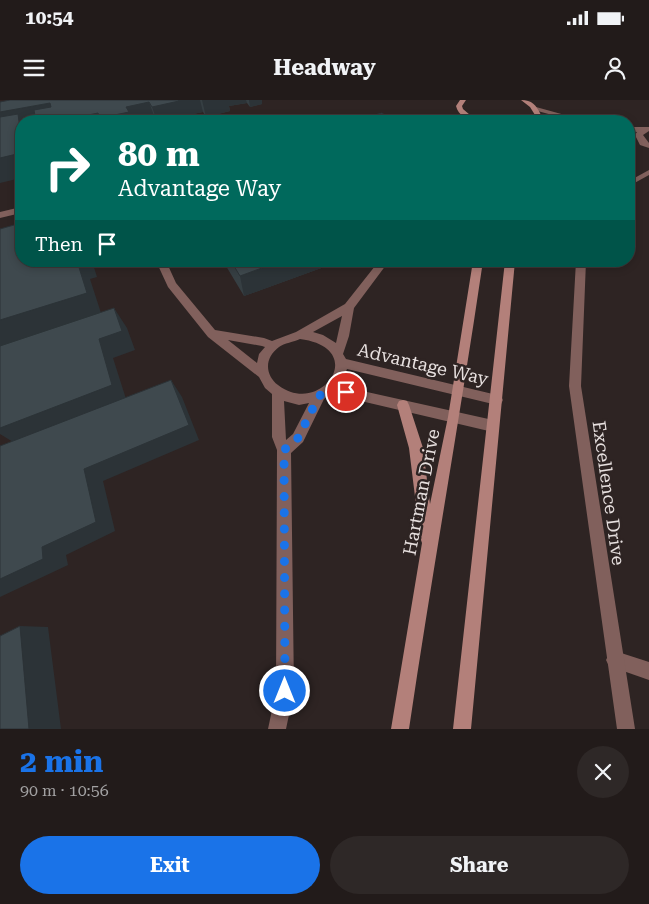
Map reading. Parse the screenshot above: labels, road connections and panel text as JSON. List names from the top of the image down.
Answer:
{
  "streets": {
    "main road": ["Hartman Drive"],
    "street": ["Advantage Way", "Excellence Drive"]
  },
  "crossings": [
    ["Advantage Way", "Hartman Drive"]
  ],
  "page": {
    "status": "10:54",
    "header": "Headway",
    "turn": ["80 m", "Advantage Way"],
    "then": "Then",
    "heading": ["2 min", "90 m · 10:56"],
    "buttons": ["Exit", "Share"]
  }
}
